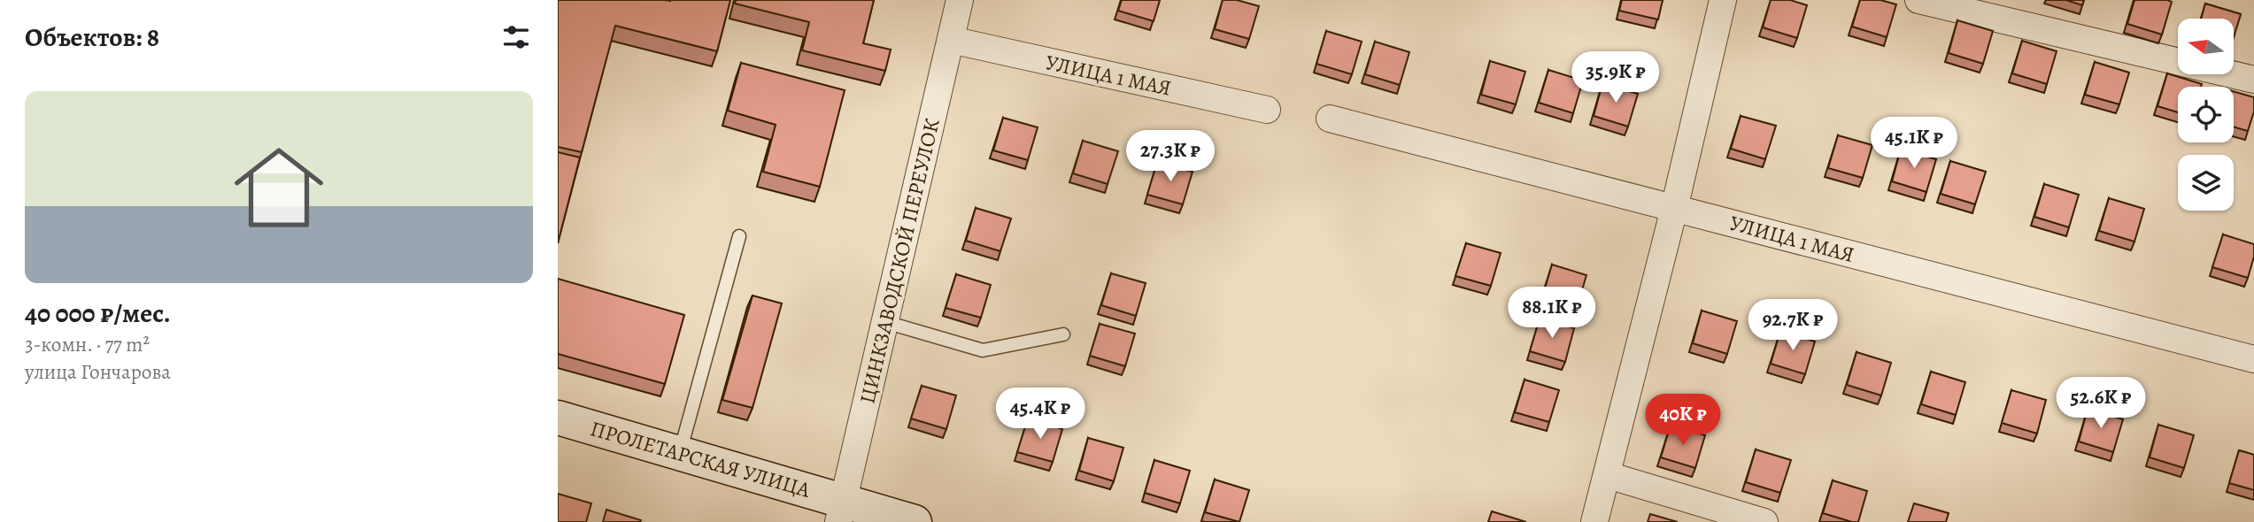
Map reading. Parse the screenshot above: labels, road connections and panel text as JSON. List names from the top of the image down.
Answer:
{
  "streets": {
    "main road": ["ПРОЛЕТАРСКАЯ УЛИЦА"],
    "street": ["УЛИЦА 1 МАЯ", "ЦИНКЗАВОДСКОЙ ПЕРЕУЛОК"]
  },
  "crossings": [
    ["УЛИЦА 1 МАЯ", "ЦИНКЗАВОДСКОЙ ПЕРЕУЛОК"],
    ["ЦИНКЗАВОДСКОЙ ПЕРЕУЛОК", "ПРОЛЕТАРСКАЯ УЛИЦА"]
  ],
  "north": "left",
  "page": {
    "heading": "Объектов: 8",
    "price": [
      "35.9K ₽",
      "45.1K ₽",
      "27.3K ₽",
      "88.1K ₽",
      "92.7K ₽",
      "52.6K ₽",
      "45.4K ₽",
      "40K ₽"
    ],
    "list": [
      {
        "name": "40 000 ₽/мес.",
        "note": "3-комн. · 77 m² · улица Гончарова"
      }
    ]
  }
}
